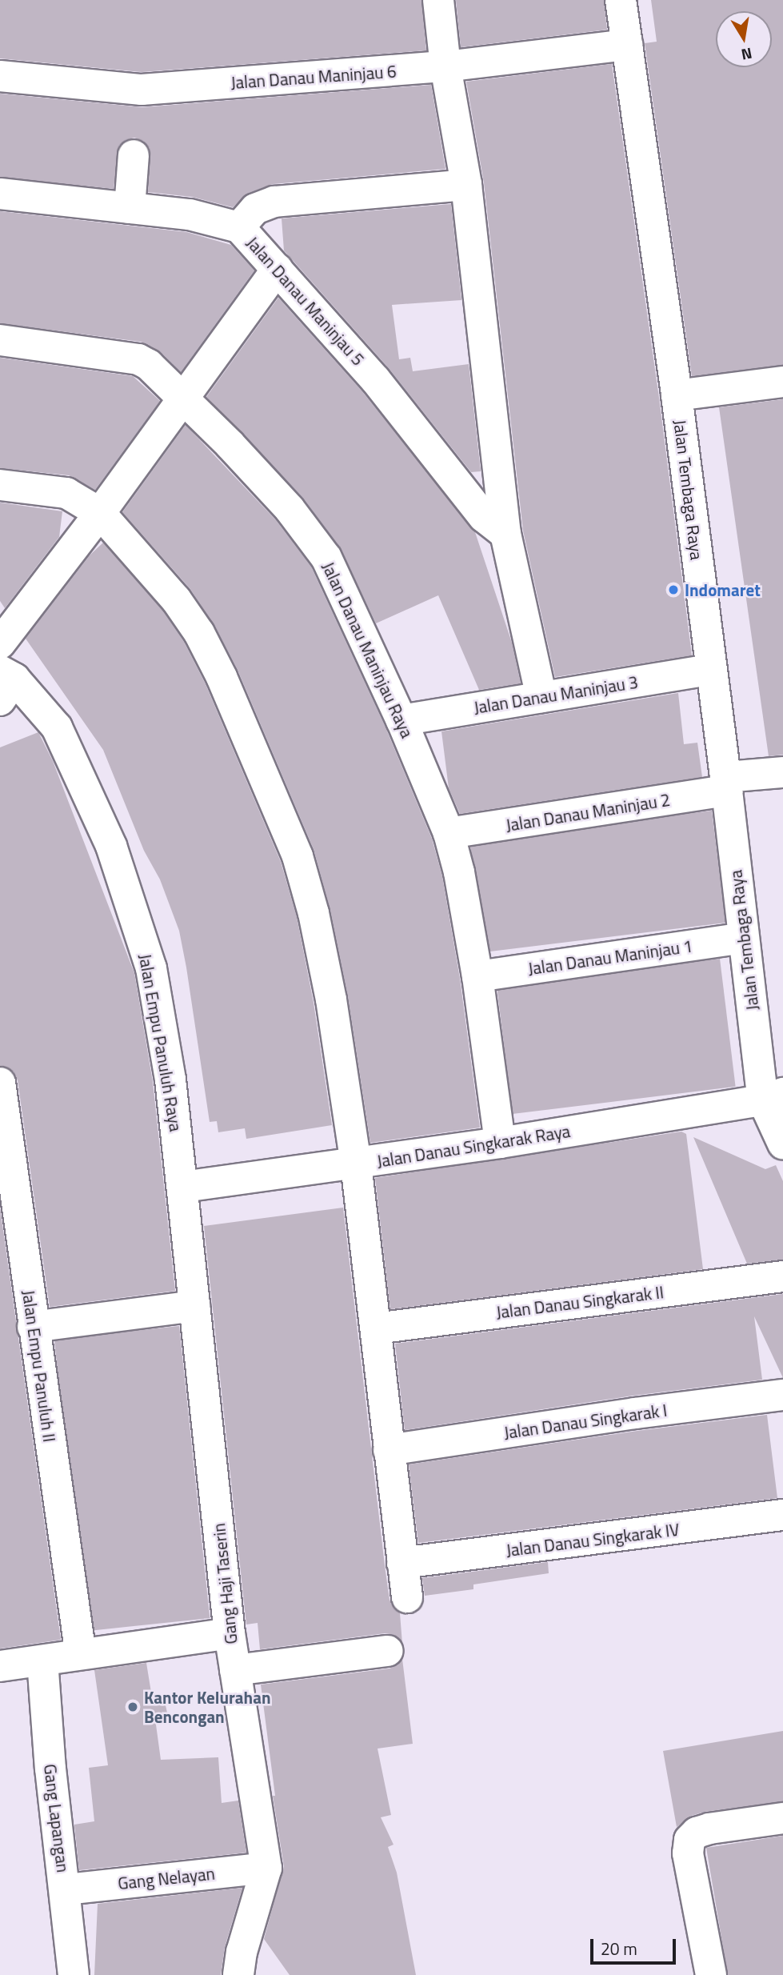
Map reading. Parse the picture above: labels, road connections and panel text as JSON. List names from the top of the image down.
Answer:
{
  "streets": {
    "street": [
      "Jalan Danau Maninjau 6",
      "Jalan Danau Maninjau 5",
      "Jalan Tembaga Raya",
      "Jalan Danau Maninjau Raya",
      "Jalan Danau Maninjau 3",
      "Jalan Danau Maninjau 2",
      "Jalan Danau Maninjau 1",
      "Jalan Empu Panuluh Raya",
      "Jalan Danau Singkarak Raya",
      "Jalan Danau Singkarak II",
      "Jalan Empu Panuluh II",
      "Jalan Danau Singkarak I",
      "Jalan Danau Singkarak IV",
      "Gang Haji Taserin",
      "Gang Lapangan",
      "Gang Nelayan"
    ]
  },
  "crossings": [
    ["Jalan Danau Maninjau 6", "Jalan Tembaga Raya"],
    ["Jalan Tembaga Raya", "Jalan Danau Maninjau 3"],
    ["Jalan Tembaga Raya", "Jalan Danau Maninjau 2"],
    ["Jalan Tembaga Raya", "Jalan Danau Maninjau 1"],
    ["Jalan Tembaga Raya", "Jalan Danau Singkarak Raya"],
    ["Jalan Danau Maninjau Raya", "Jalan Danau Maninjau 3"],
    ["Jalan Danau Maninjau Raya", "Jalan Danau Maninjau 2"],
    ["Jalan Danau Maninjau Raya", "Jalan Danau Maninjau 1"],
    ["Jalan Danau Maninjau Raya", "Jalan Danau Singkarak Raya"],
    ["Jalan Empu Panuluh Raya", "Jalan Danau Singkarak Raya"],
    ["Jalan Empu Panuluh Raya", "Gang Haji Taserin"],
    ["Jalan Danau Singkarak Raya", "Gang Haji Taserin"],
    ["Gang Haji Taserin", "Gang Nelayan"],
    ["Gang Lapangan", "Gang Nelayan"]
  ],
  "places": ["Indomaret", "Kantor Kelurahan Bencongan"],
  "scale_bar": "20 m",
  "north": "bottom"
}
